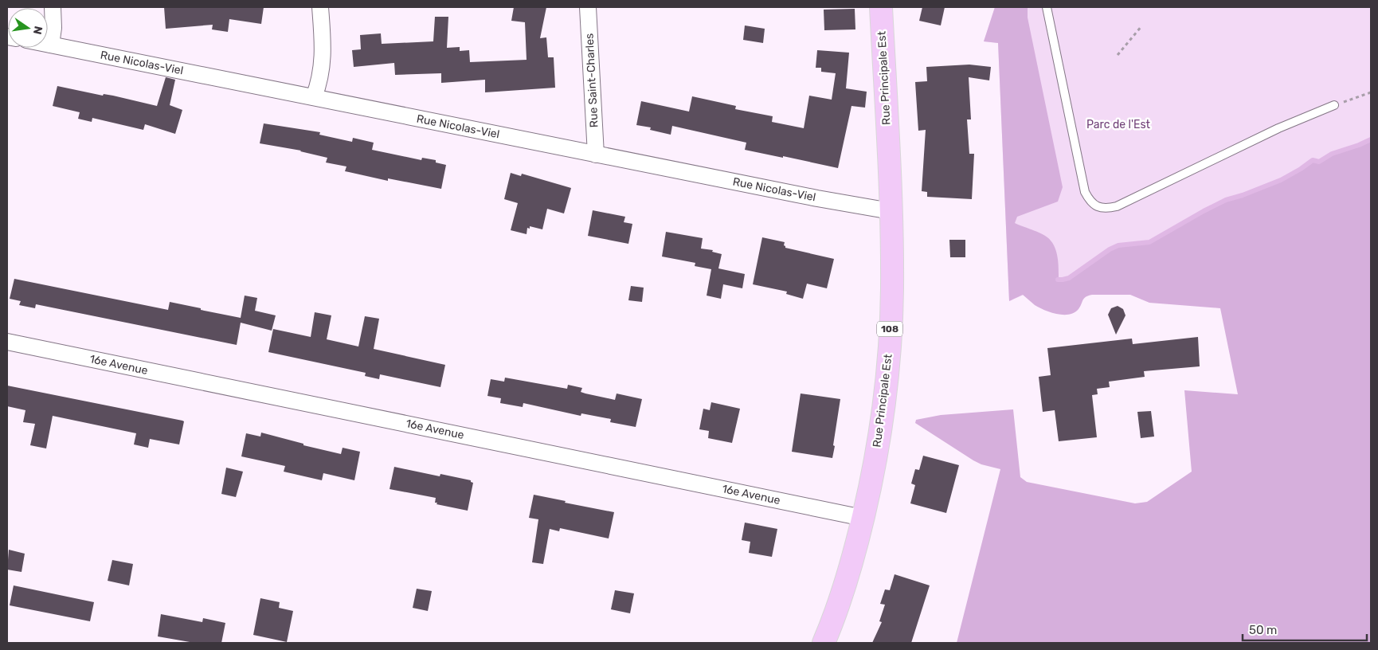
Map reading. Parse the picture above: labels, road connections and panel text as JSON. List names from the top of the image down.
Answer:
{
  "streets": {
    "main road": ["Rue Principale Est", "108"],
    "street": ["Rue Nicolas-Viel", "Rue Saint-Charles", "16e Avenue"]
  },
  "crossings": [
    ["Rue Nicolas-Viel", "Rue Principale Est"],
    ["Rue Nicolas-Viel", "Rue Saint-Charles"],
    ["Rue Principale Est", "16e Avenue"]
  ],
  "parks": ["Parc de l'Est"],
  "scale_bar": "50 m",
  "north": "right"
}
